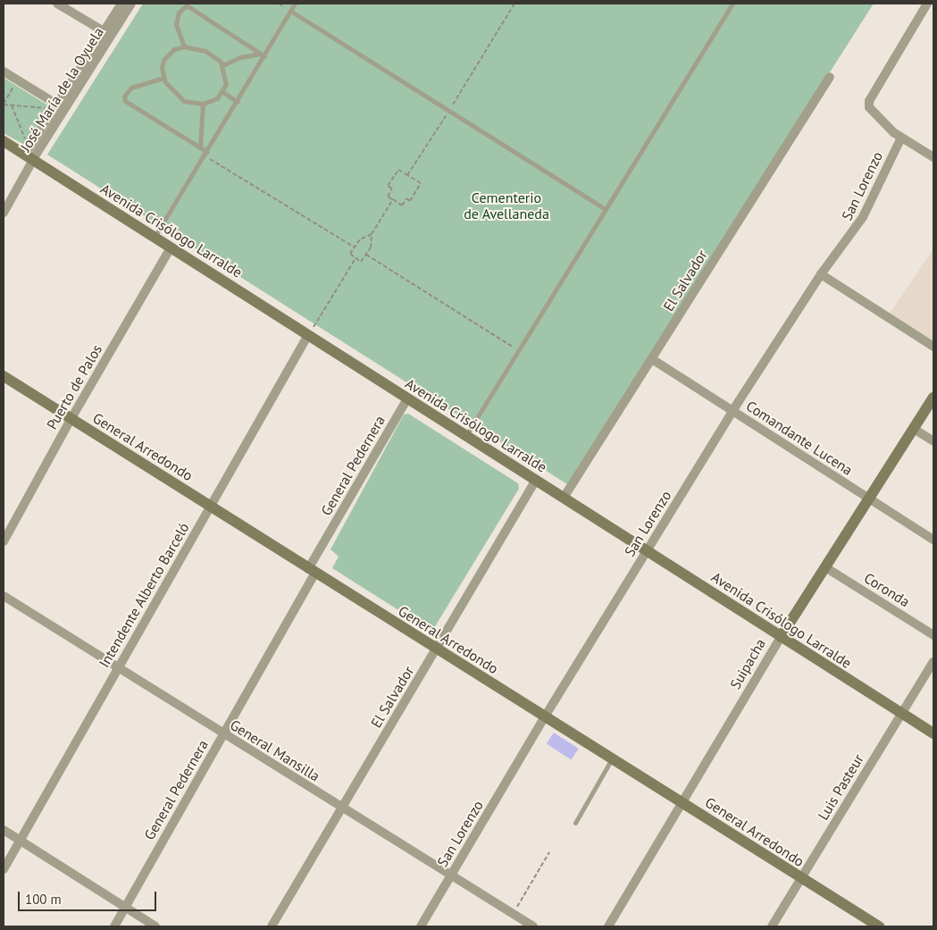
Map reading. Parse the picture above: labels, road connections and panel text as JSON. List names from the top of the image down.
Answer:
{
  "streets": {
    "street": [
      "José María de la Oyuela",
      "San Lorenzo",
      "Avenida Crisólogo Larralde",
      "El Salvador",
      "Puerto de Palos",
      "Comandante Lucena",
      "General Arredondo",
      "General Pedernera",
      "Coronda",
      "Intendente Alberto Barceló",
      "Suipacha",
      "General Mansilla",
      "Luis Pasteur"
    ]
  },
  "crossings": [
    ["José María de la Oyuela", "Avenida Crisólogo Larralde"],
    ["San Lorenzo", "Avenida Crisólogo Larralde"],
    ["San Lorenzo", "Comandante Lucena"],
    ["San Lorenzo", "General Arredondo"],
    ["San Lorenzo", "General Mansilla"],
    ["Avenida Crisólogo Larralde", "El Salvador"],
    ["Avenida Crisólogo Larralde", "Puerto de Palos"],
    ["Avenida Crisólogo Larralde", "General Pedernera"],
    ["Avenida Crisólogo Larralde", "Intendente Alberto Barceló"],
    ["Avenida Crisólogo Larralde", "Suipacha"],
    ["Avenida Crisólogo Larralde", "Luis Pasteur"],
    ["El Salvador", "Comandante Lucena"],
    ["El Salvador", "General Arredondo"],
    ["El Salvador", "General Mansilla"],
    ["Puerto de Palos", "General Arredondo"],
    ["Comandante Lucena", "Suipacha"],
    ["General Arredondo", "General Pedernera"],
    ["General Arredondo", "Intendente Alberto Barceló"],
    ["General Arredondo", "Suipacha"],
    ["General Arredondo", "Luis Pasteur"],
    ["General Pedernera", "General Mansilla"],
    ["Coronda", "Suipacha"],
    ["Intendente Alberto Barceló", "General Mansilla"]
  ],
  "parks": ["Cementerio de Avellaneda"],
  "scale_bar": "100 m"
}
